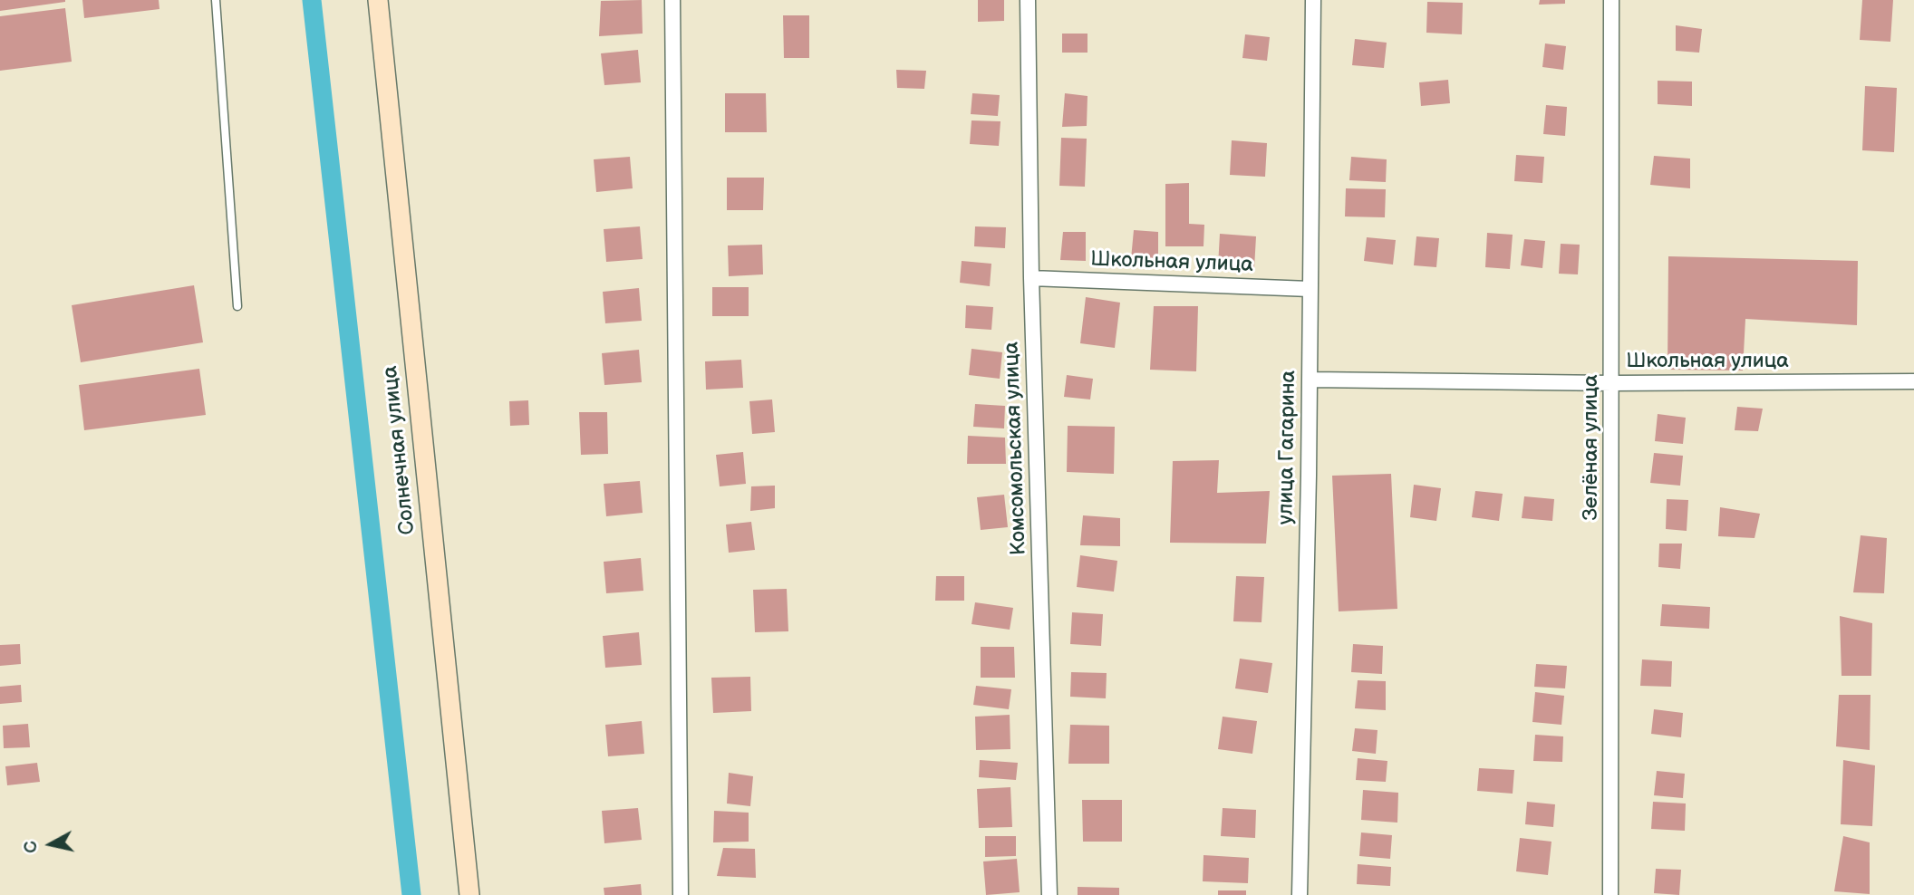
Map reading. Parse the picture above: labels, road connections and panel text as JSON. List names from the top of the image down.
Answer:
{
  "streets": {
    "main road": ["Солнечная улица"],
    "street": [
      "Школьная улица",
      "улица Гагарина",
      "Зелёная улица",
      "Комсомольская улица"
    ]
  },
  "crossings": [
    ["Школьная улица", "улица Гагарина"],
    ["Школьная улица", "Зелёная улица"],
    ["Школьная улица", "Комсомольская улица"]
  ],
  "north": "left"
}
